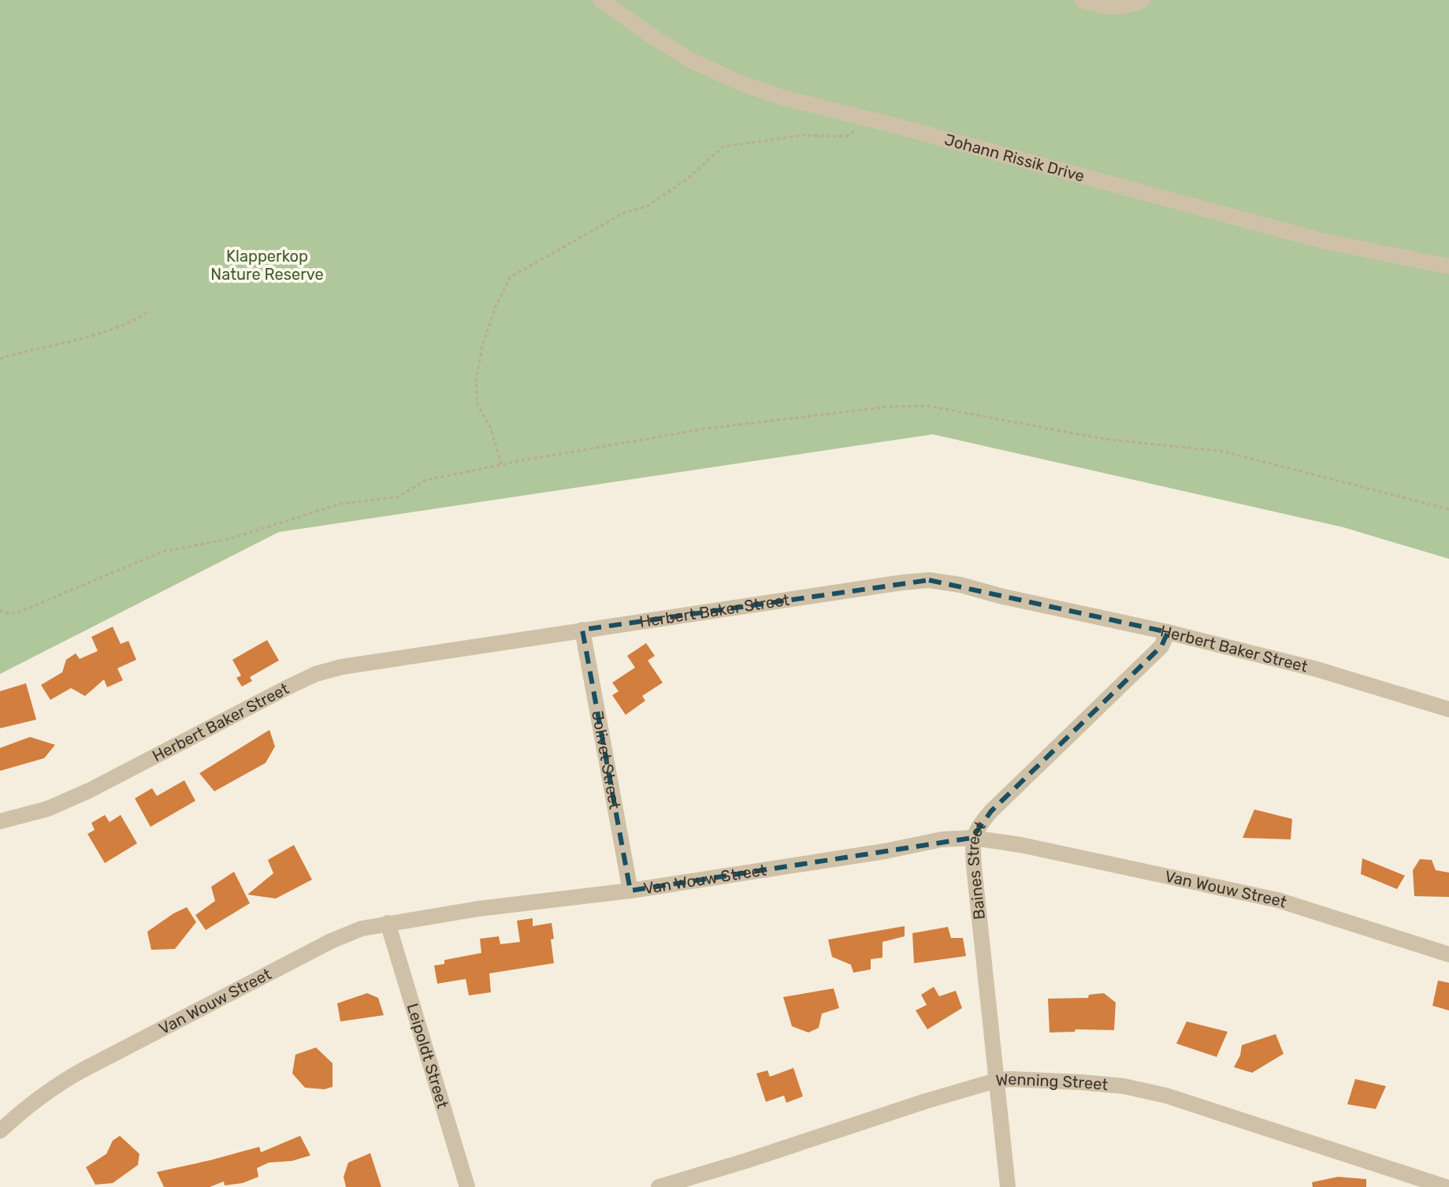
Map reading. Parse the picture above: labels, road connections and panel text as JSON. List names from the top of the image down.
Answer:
{
  "streets": {
    "street": [
      "Johann Rissik Drive",
      "Herbert Baker Street",
      "Jolivet Street",
      "Baines Street",
      "Van Wouw Street",
      "Leipoldt Street",
      "Wenning Street"
    ]
  },
  "crossings": [
    ["Herbert Baker Street", "Jolivet Street"],
    ["Herbert Baker Street", "Baines Street"],
    ["Jolivet Street", "Van Wouw Street"],
    ["Baines Street", "Van Wouw Street"],
    ["Baines Street", "Wenning Street"],
    ["Van Wouw Street", "Leipoldt Street"]
  ],
  "parks": ["Klapperkop Nature Reserve"]
}
